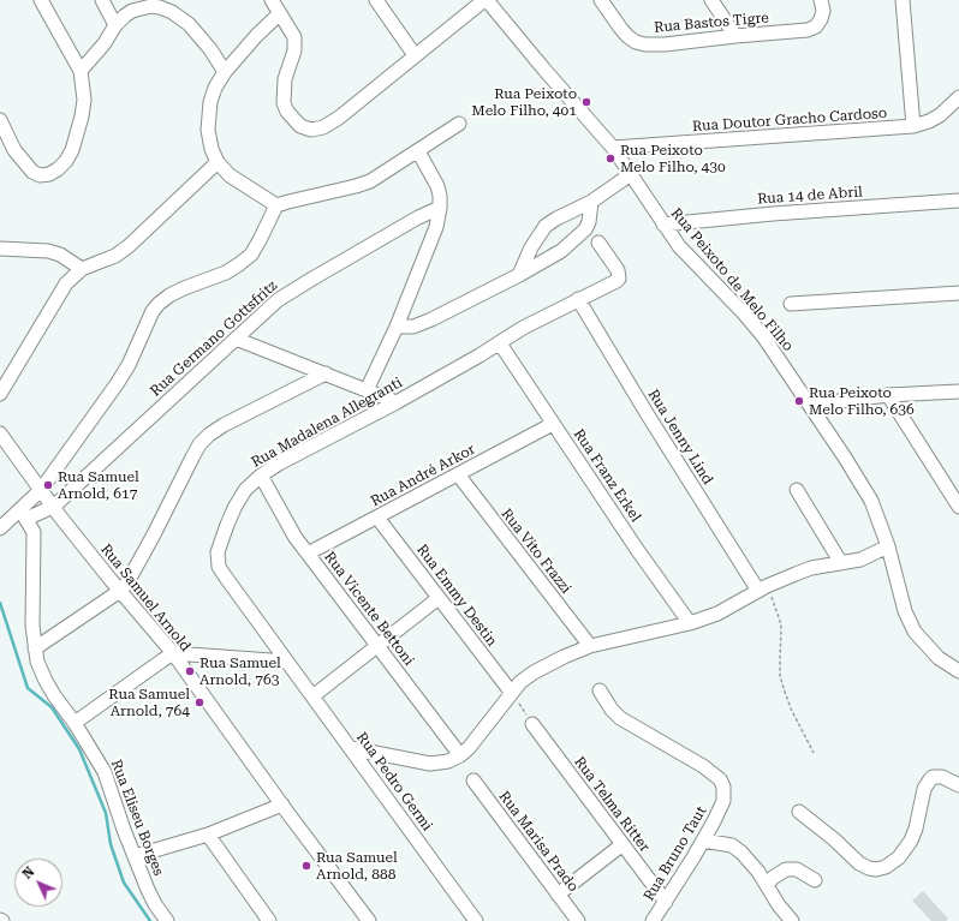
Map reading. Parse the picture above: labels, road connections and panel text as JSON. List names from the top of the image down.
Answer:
{
  "streets": {
    "street": [
      "Rua Bastos Tigre",
      "Rua Doutor Gracho Cardoso",
      "Rua 14 de Abril",
      "Rua Peixoto de Melo Filho",
      "Rua Germano Gottsfritz",
      "Rua Madalena Allegranti",
      "Rua Jenny Lind",
      "Rua André Arkor",
      "Rua Franz Erkel",
      "Rua Vito Frazzi",
      "Rua Emmy Destin",
      "Rua Samuel Arnold",
      "Rua Vicente Bettoni",
      "Rua Pedro Germi",
      "Rua Telma Ritter",
      "Rua Eliseu Borges",
      "Rua Marisa Prado",
      "Rua Bruno Taut"
    ]
  },
  "crossings": [
    ["Rua Doutor Gracho Cardoso", "Rua Peixoto de Melo Filho"],
    ["Rua 14 de Abril", "Rua Peixoto de Melo Filho"],
    ["Rua Germano Gottsfritz", "Rua Samuel Arnold"],
    ["Rua Germano Gottsfritz", "Rua Eliseu Borges"],
    ["Rua Madalena Allegranti", "Rua Jenny Lind"],
    ["Rua Madalena Allegranti", "Rua Franz Erkel"],
    ["Rua Madalena Allegranti", "Rua Vicente Bettoni"],
    ["Rua Madalena Allegranti", "Rua Pedro Germi"],
    ["Rua André Arkor", "Rua Franz Erkel"],
    ["Rua André Arkor", "Rua Vito Frazzi"],
    ["Rua André Arkor", "Rua Emmy Destin"],
    ["Rua André Arkor", "Rua Vicente Bettoni"],
    ["Rua Telma Ritter", "Rua Bruno Taut"]
  ],
  "places": [
    "Rua Peixoto Melo Filho, 401",
    "Rua Peixoto Melo Filho, 430",
    "Rua Peixoto Melo Filho, 636",
    "Rua Samuel Arnold, 617",
    "Rua Samuel Arnold, 763",
    "Rua Samuel Arnold, 764",
    "Rua Samuel Arnold, 888"
  ],
  "north": "top left"
}
